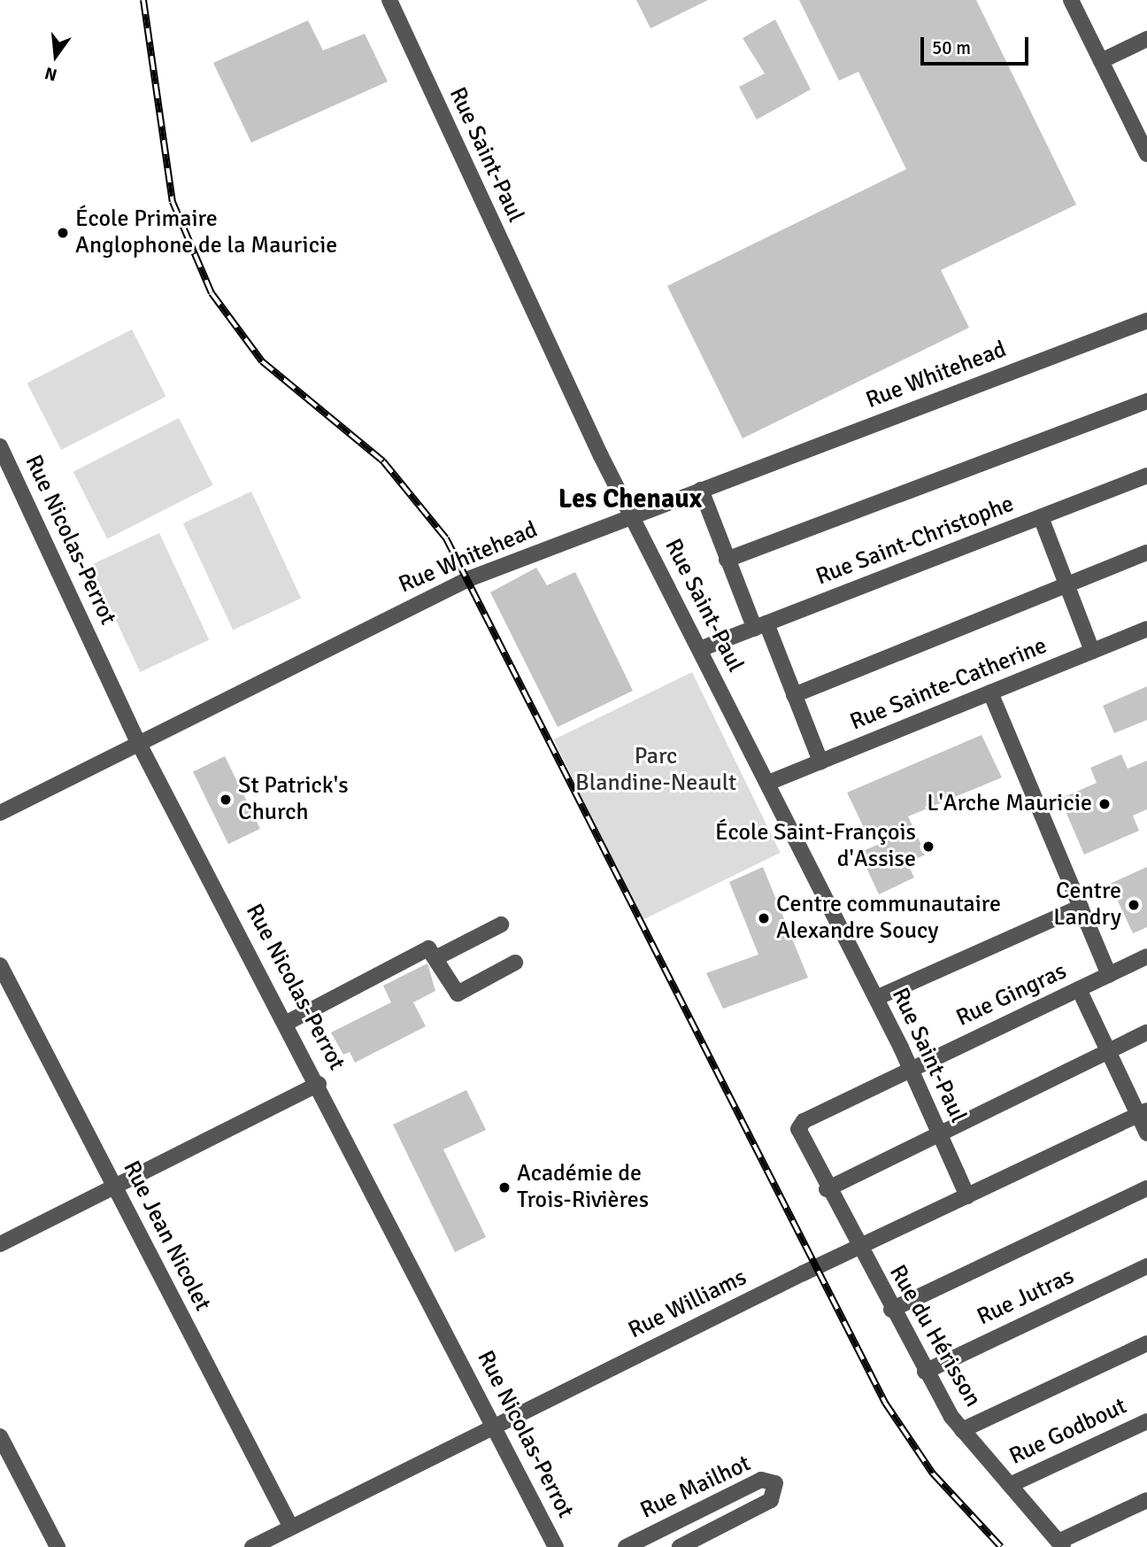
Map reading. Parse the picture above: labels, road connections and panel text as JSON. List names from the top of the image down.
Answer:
{
  "streets": {
    "street": [
      "Rue Saint-Paul",
      "Rue Whitehead",
      "Rue Nicolas-Perrot",
      "Rue Saint-Christophe",
      "Rue Sainte-Catherine",
      "Rue Gingras",
      "Rue Jean Nicolet",
      "Rue Jutras",
      "Rue Williams",
      "Rue du Hérisson",
      "Rue Godbout",
      "Rue Mailhot"
    ]
  },
  "crossings": [
    ["Rue Saint-Paul", "Rue Whitehead"],
    ["Rue Saint-Paul", "Rue Saint-Christophe"],
    ["Rue Saint-Paul", "Rue Sainte-Catherine"],
    ["Rue Saint-Paul", "Rue Gingras"],
    ["Rue Saint-Paul", "Rue Williams"],
    ["Rue Whitehead", "Rue Nicolas-Perrot"],
    ["Rue Nicolas-Perrot", "Rue Williams"],
    ["Rue Gingras", "Rue du Hérisson"],
    ["Rue Jean Nicolet", "Rue Williams"],
    ["Rue Jutras", "Rue du Hérisson"],
    ["Rue Williams", "Rue du Hérisson"],
    ["Rue du Hérisson", "Rue Godbout"]
  ],
  "districts": ["Les Chenaux"],
  "parks": ["Parc Blandine-Neault"],
  "places": [
    "École Primaire Anglophone de la Mauricie",
    "St Patrick's Church",
    "L'Arche Mauricie",
    "École Saint-François d'Assise",
    "Centre Landry",
    "Centre communautaire Alexandre Soucy",
    "Académie de Trois-Rivières"
  ],
  "scale_bar": "50 m",
  "north": "bottom"
}
